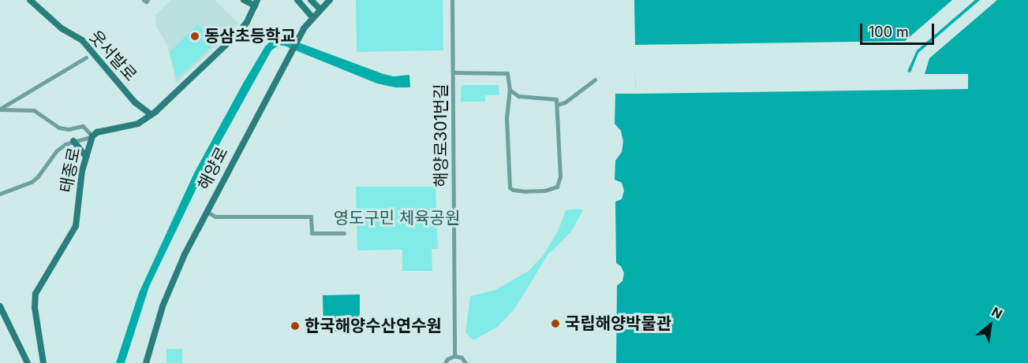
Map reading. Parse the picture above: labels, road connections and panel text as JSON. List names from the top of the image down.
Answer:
{
  "streets": {
    "main road": ["웃서발로", "해양로", "태종로"],
    "street": ["해양로301번길"]
  },
  "crossings": [
    ["웃서발로", "태종로"]
  ],
  "parks": ["영도구민 체육공원"],
  "places": ["동삼초등학교", "국립해양박물관", "한국해양수산연수원"],
  "scale_bar": "100 m",
  "north": "top right"
}
